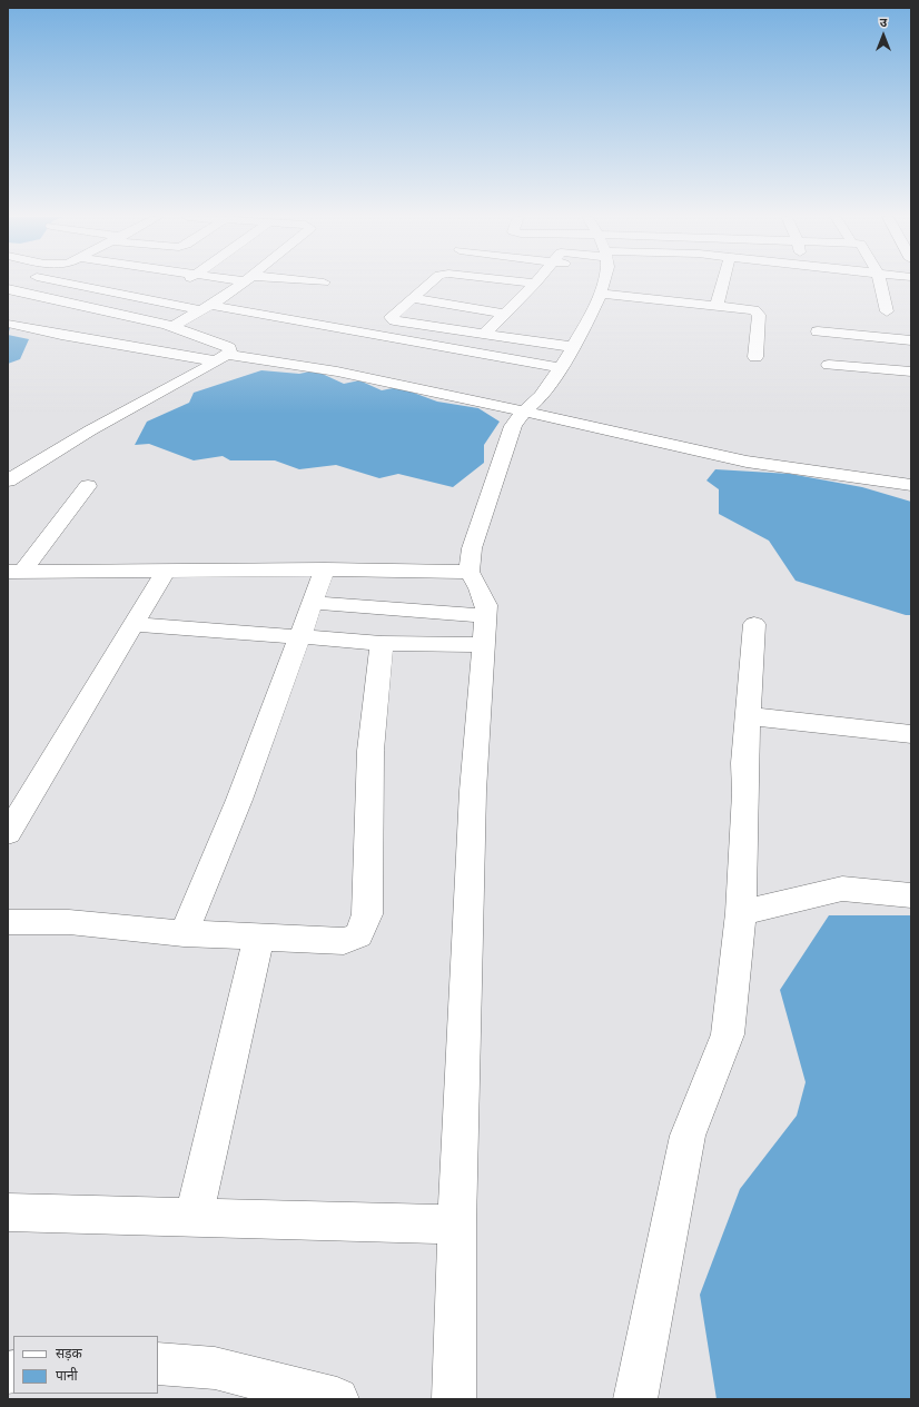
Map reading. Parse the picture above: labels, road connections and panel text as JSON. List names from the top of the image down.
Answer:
{
  "legend": ["सड़क", "पानी"],
  "north": "top"
}
